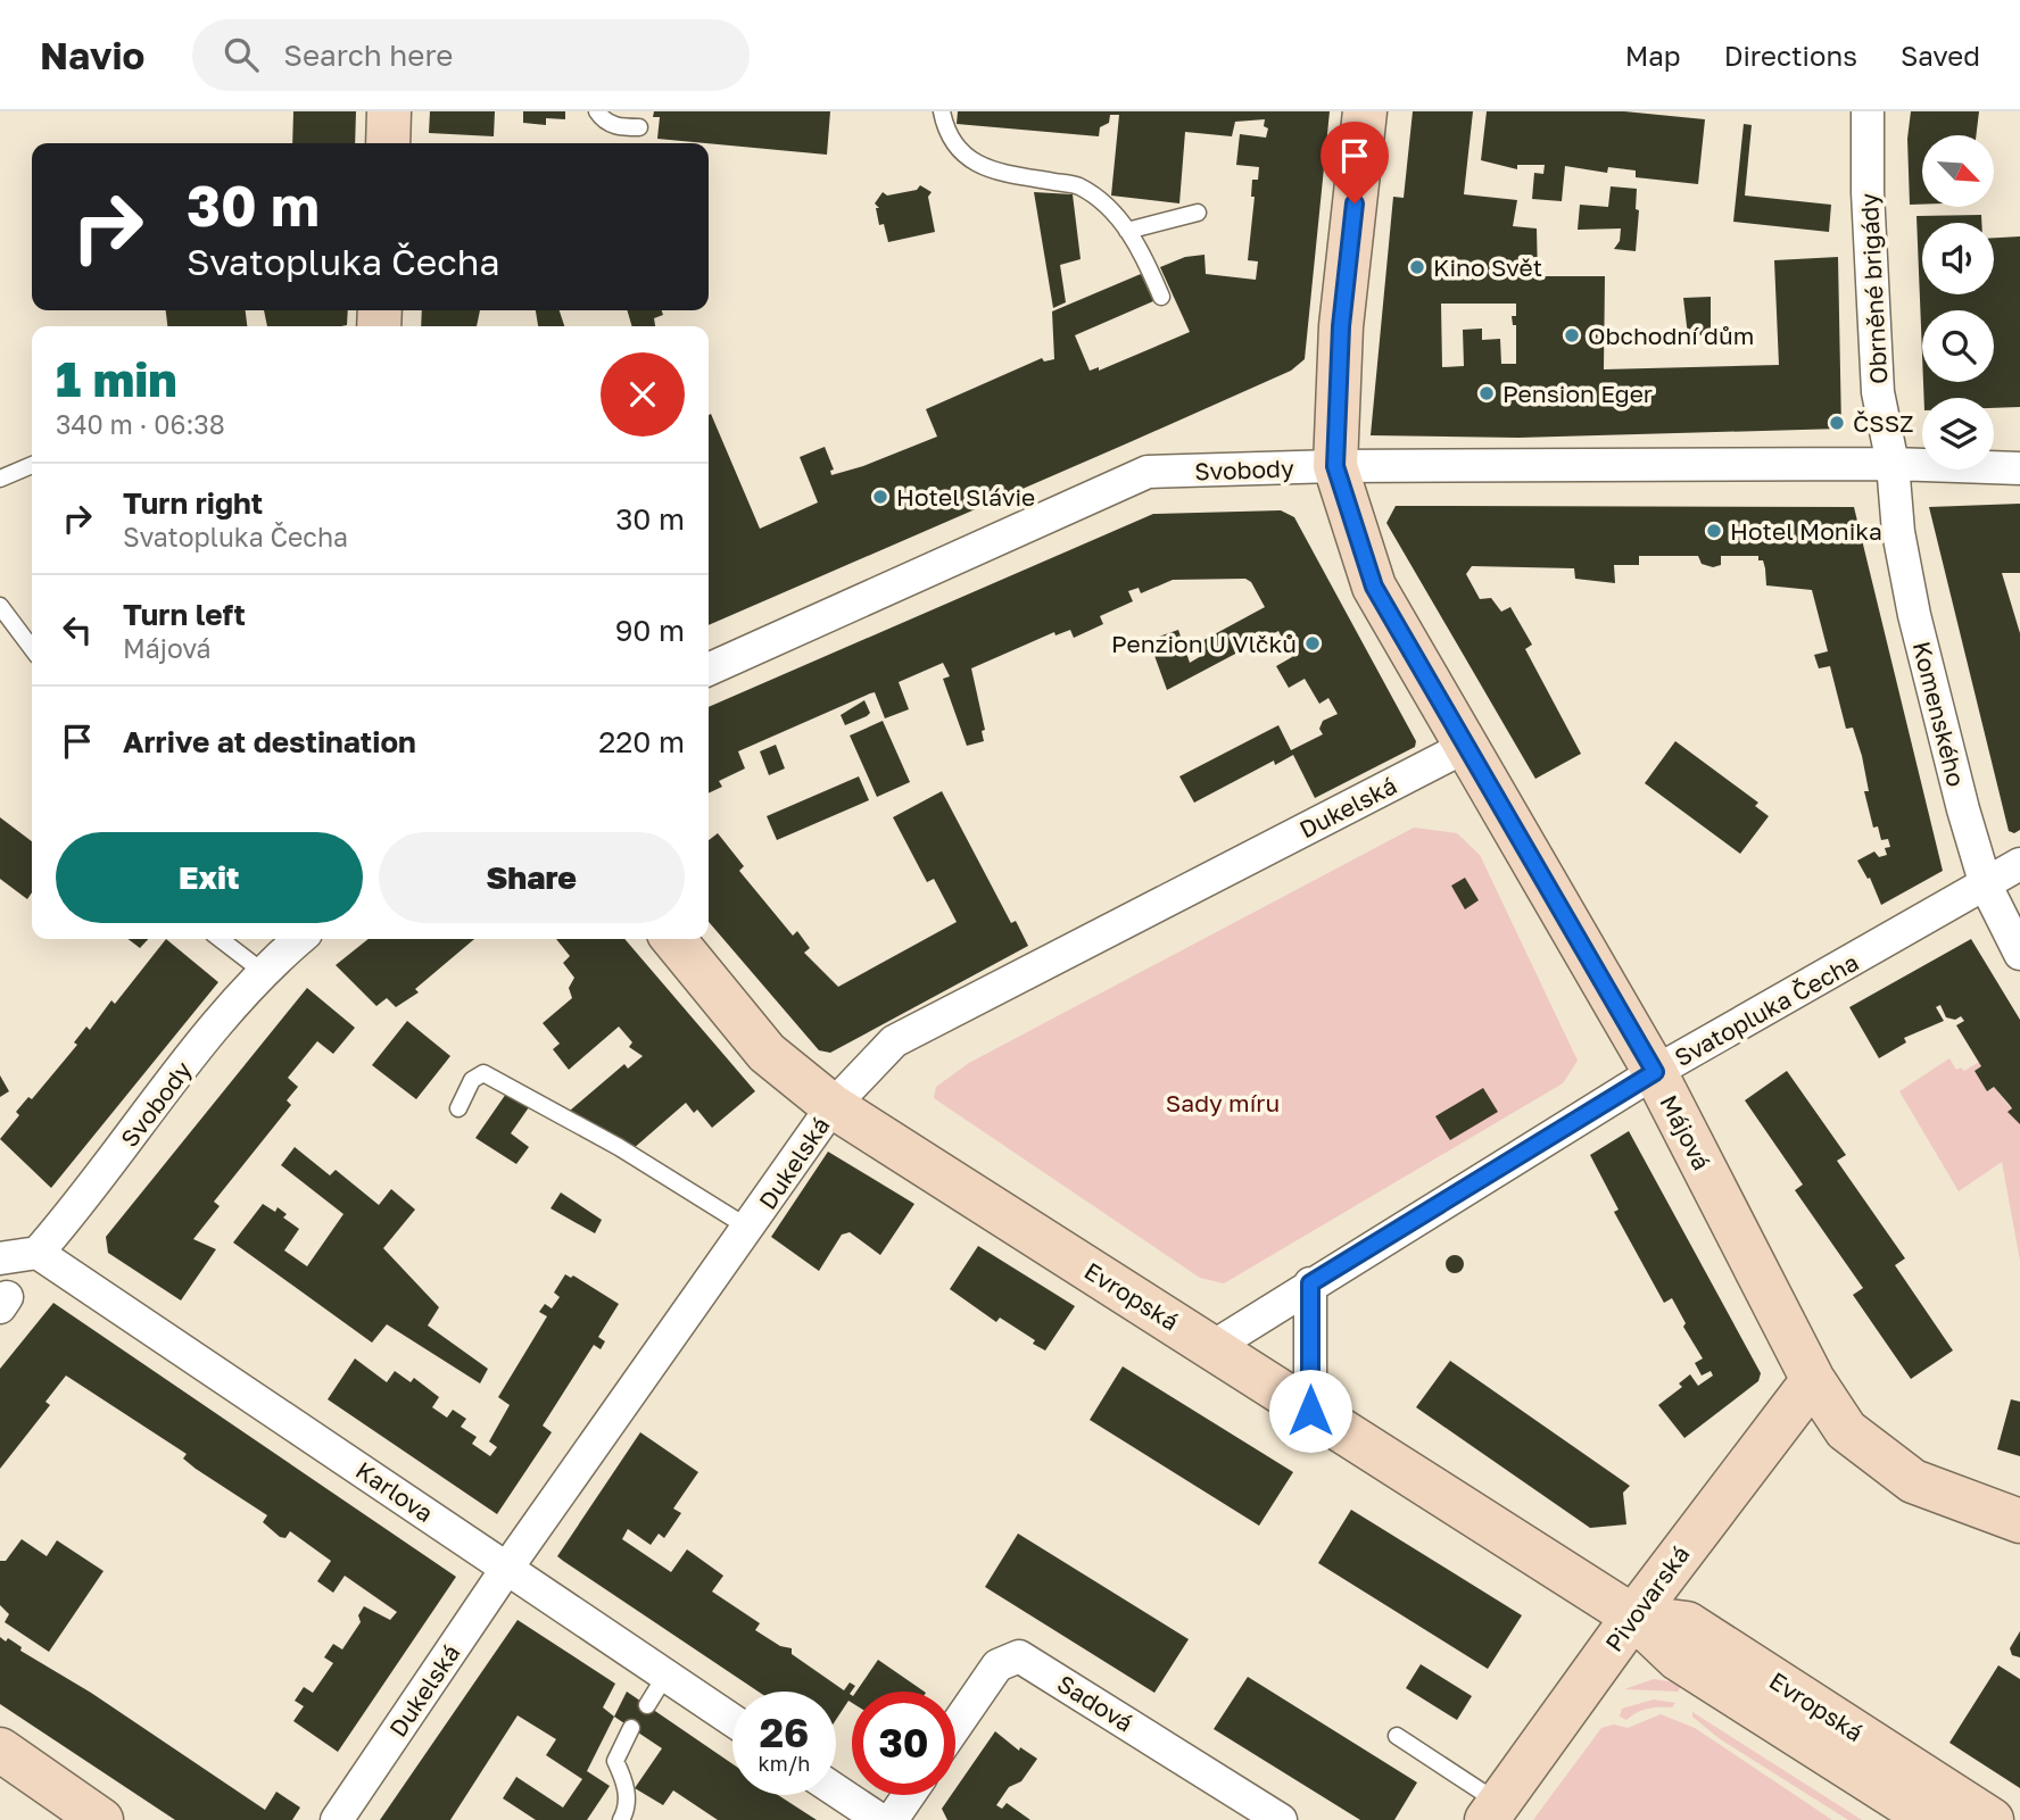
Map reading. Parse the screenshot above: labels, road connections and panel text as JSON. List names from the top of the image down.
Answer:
{
  "streets": {
    "street": [
      "Obrněné brigády",
      "Svobody",
      "Komenského",
      "Dukelská",
      "Svatopluka Čecha",
      "Májová",
      "Evropská",
      "Karlova",
      "Pivovarská",
      "Sadová"
    ]
  },
  "crossings": [
    ["Obrněné brigády", "Svobody"],
    ["Obrněné brigády", "Komenského"],
    ["Svobody", "Komenského"],
    ["Svobody", "Májová"],
    ["Svobody", "Karlova"],
    ["Komenského", "Svatopluka Čecha"],
    ["Dukelská", "Májová"],
    ["Dukelská", "Evropská"],
    ["Dukelská", "Karlova"],
    ["Svatopluka Čecha", "Májová"],
    ["Svatopluka Čecha", "Evropská"],
    ["Májová", "Pivovarská"],
    ["Evropská", "Pivovarská"]
  ],
  "parks": ["Sady míru"],
  "places": [
    "Kino Svět",
    "Obchodní dům",
    "Pension Eger",
    "ČSSZ",
    "Hotel Slávie",
    "Hotel Monika",
    "Penzion U Vlčků"
  ],
  "north": "bottom right",
  "page": {
    "header": "Navio",
    "search": "Search here",
    "nav": ["Map", "Directions", "Saved"],
    "turn": ["30 m", "Svatopluka Čecha"],
    "heading": ["1 min", "340 m · 06:38"],
    "list": [
      {
        "name": "Turn right",
        "note": "Svatopluka Čecha",
        "value": "30 m"
      },
      {
        "name": "Turn left",
        "note": "Májová",
        "value": "90 m"
      },
      {
        "name": "Arrive at destination",
        "value": "220 m"
      }
    ],
    "buttons": ["Exit", "Share"],
    "speed": "26 km/h",
    "limit": "30"
  }
}
